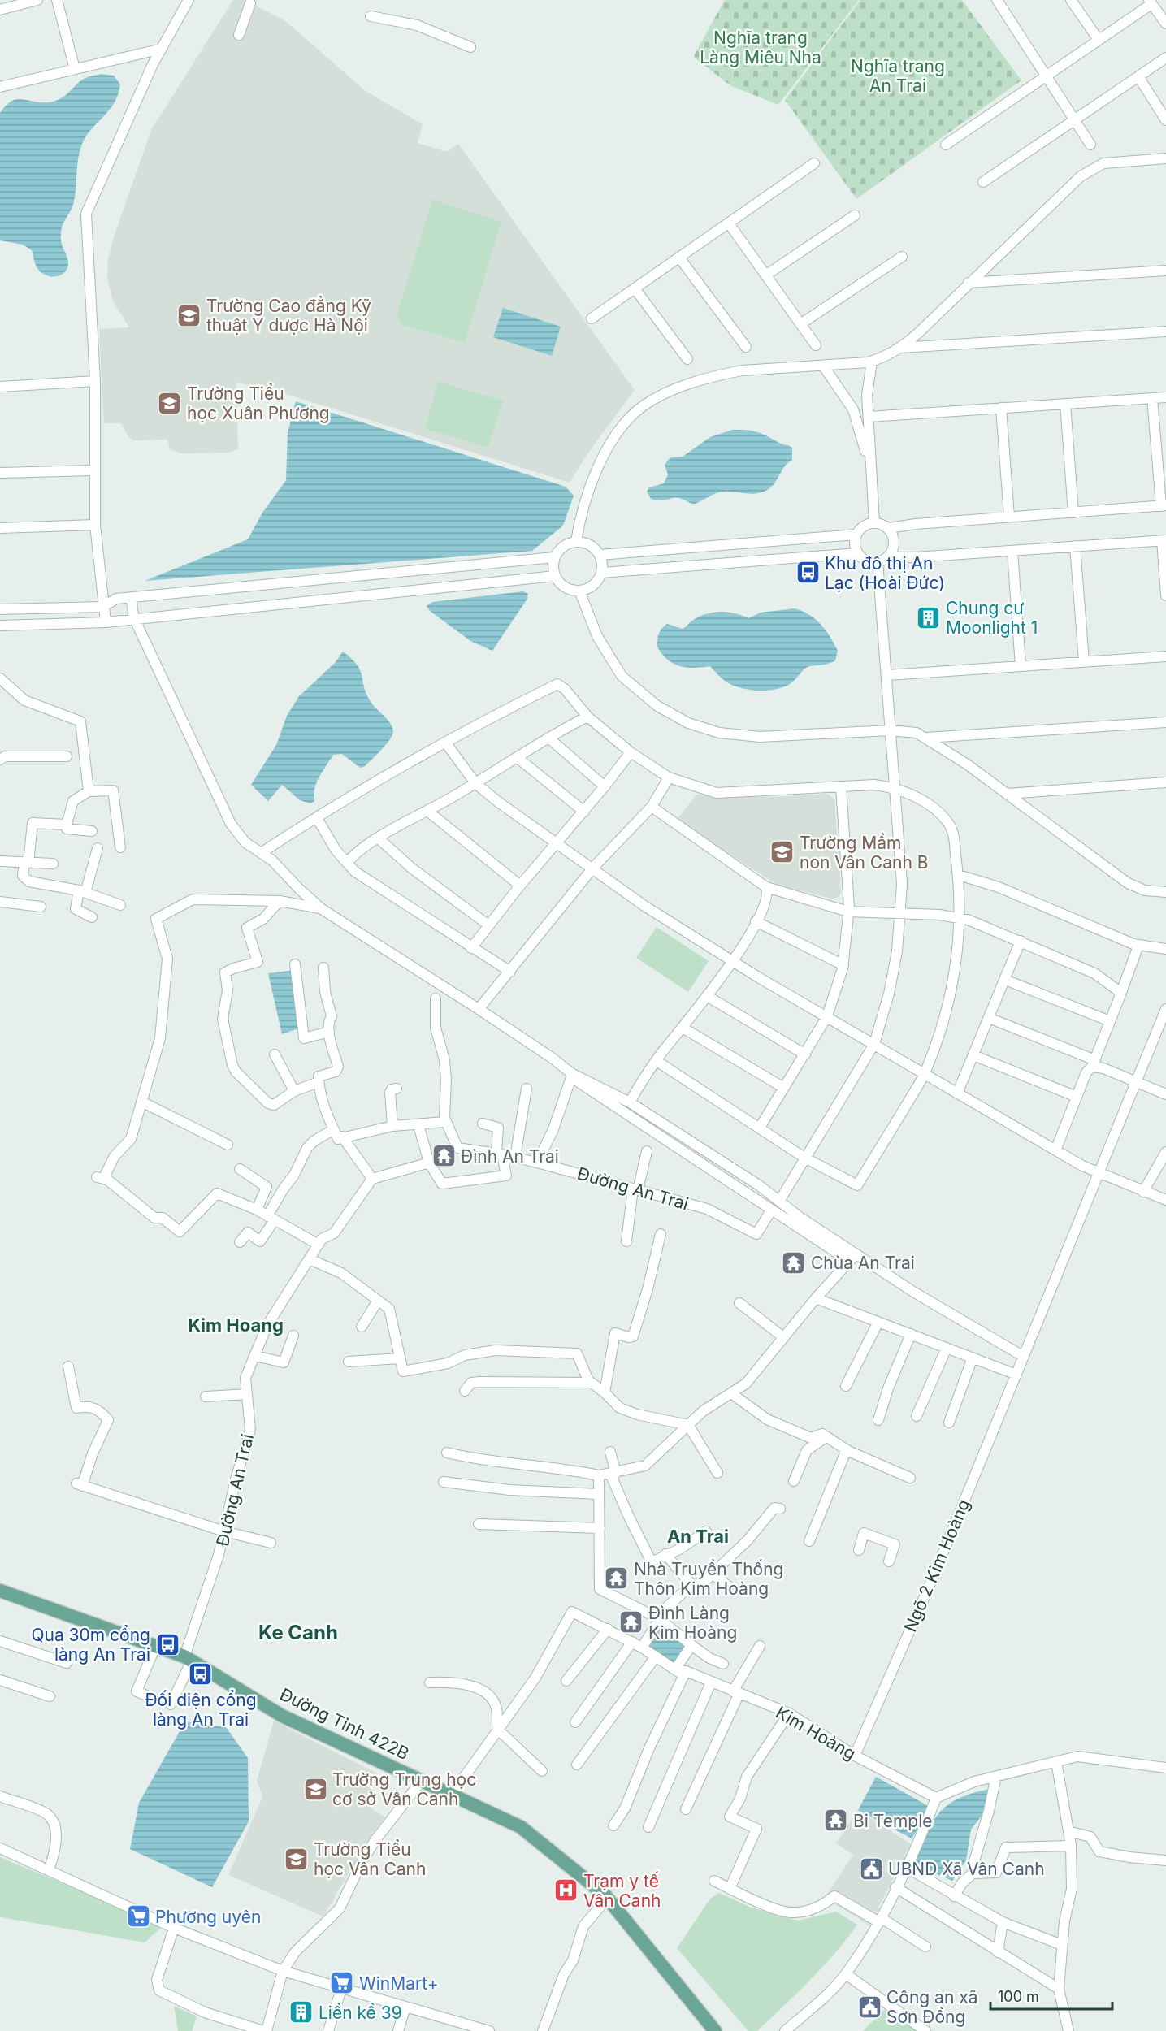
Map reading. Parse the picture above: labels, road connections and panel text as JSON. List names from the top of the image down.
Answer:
{
  "streets": {
    "main road": ["Đường Tỉnh 422B"],
    "street": ["Đường An Trai", "Ngõ 2 Kim Hoàng", "Kim Hoàng"]
  },
  "crossings": [
    ["Đường An Trai", "Đường Tỉnh 422B"],
    ["Ngõ 2 Kim Hoàng", "Kim Hoàng"]
  ],
  "districts": ["Kim Hoang", "An Trai", "Ke Canh"],
  "parks": ["Nghĩa trang Làng Miêu Nha", "Nghĩa trang An Trai"],
  "places": {
    "school or university": [
      "Trường Cao đẳng Kỹ thuật Y dược Hà Nội",
      "Trường Tiểu học Xuân Phương",
      "Trường Mầm non Vân Canh B",
      "Trường Trung học cơ sở Vân Canh",
      "Trường Tiểu học Vân Canh"
    ],
    "bus stop": ["Khu đô thị An Lạc (Hoài Đức)", "Qua 30m cổng làng An Trai", "Đối diện cổng làng An Trai"],
    "building": ["Chung cư Moonlight 1", "Liền kề 39"],
    "temple": [
      "Đình An Trai",
      "Chùa An Trai",
      "Nhà Truyền Thống Thôn Kim Hoàng",
      "Đình Làng Kim Hoàng",
      "Bi Temple"
    ],
    "public building": ["UBND Xã Vân Canh", "Công an xã Sơn Đồng"],
    "hospital": ["Trạm y tế Vân Canh"],
    "supermarket": ["Phương uyên", "WinMart+"]
  },
  "scale_bar": "100 m"
}
